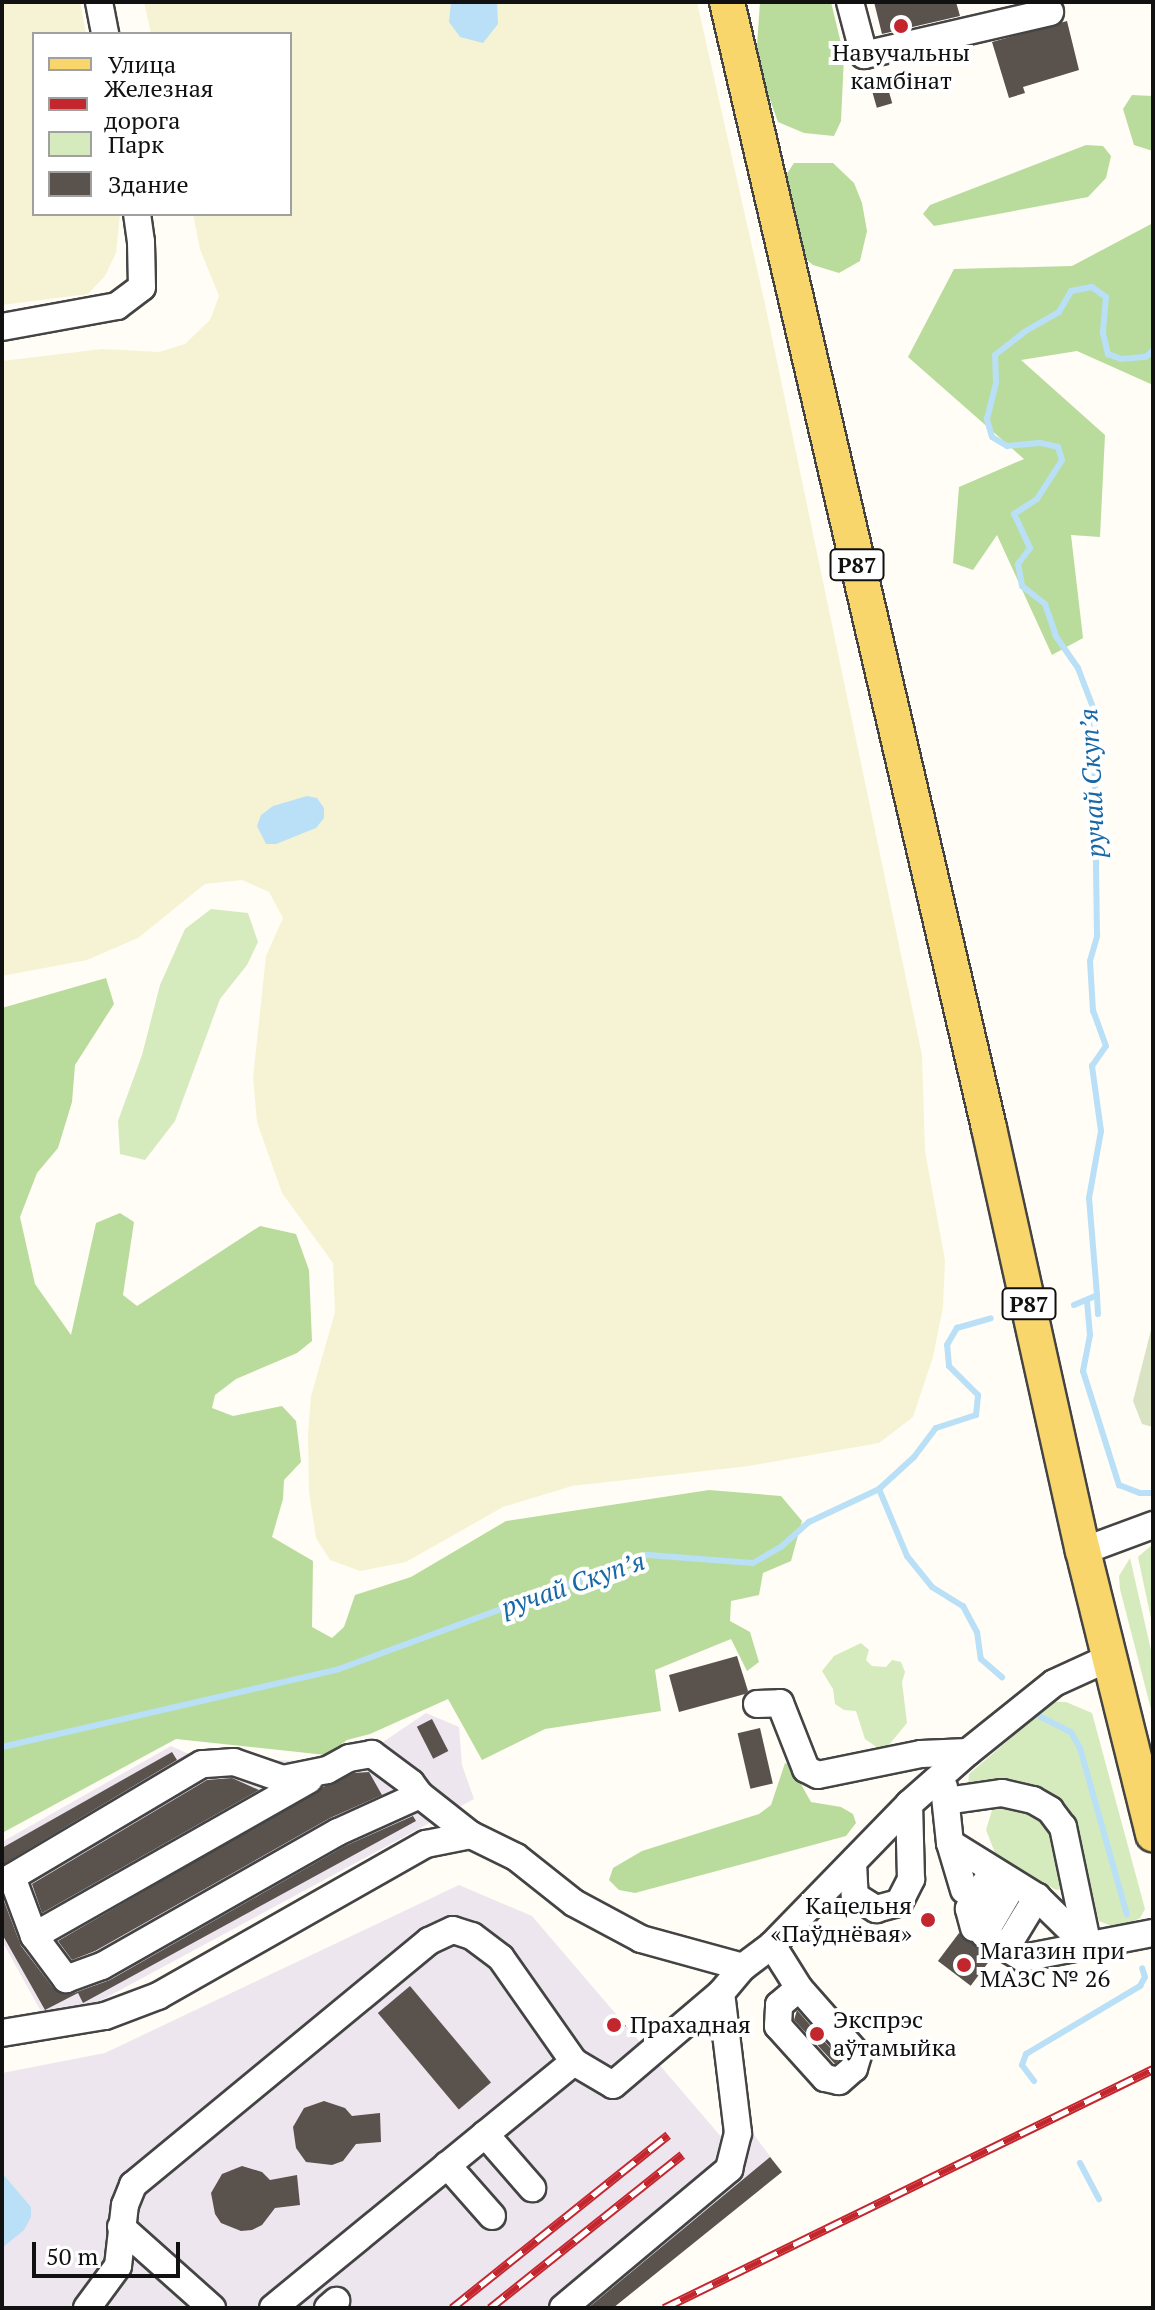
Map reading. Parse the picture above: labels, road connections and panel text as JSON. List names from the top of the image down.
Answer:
{
  "streets": {
    "main road": ["Р87"]
  },
  "water": ["ручай Скупʼя"],
  "places": [
    "Навучальны камбінат",
    "Кацельня «Паўднёвая»",
    "Магазин при МАЗС № 26",
    "Прахадная",
    "Экспрэс аўтамыйка"
  ],
  "legend": [
    "Улица",
    "Железная дорога",
    "Парк",
    "Здание"
  ],
  "scale_bar": "50 m"
}
